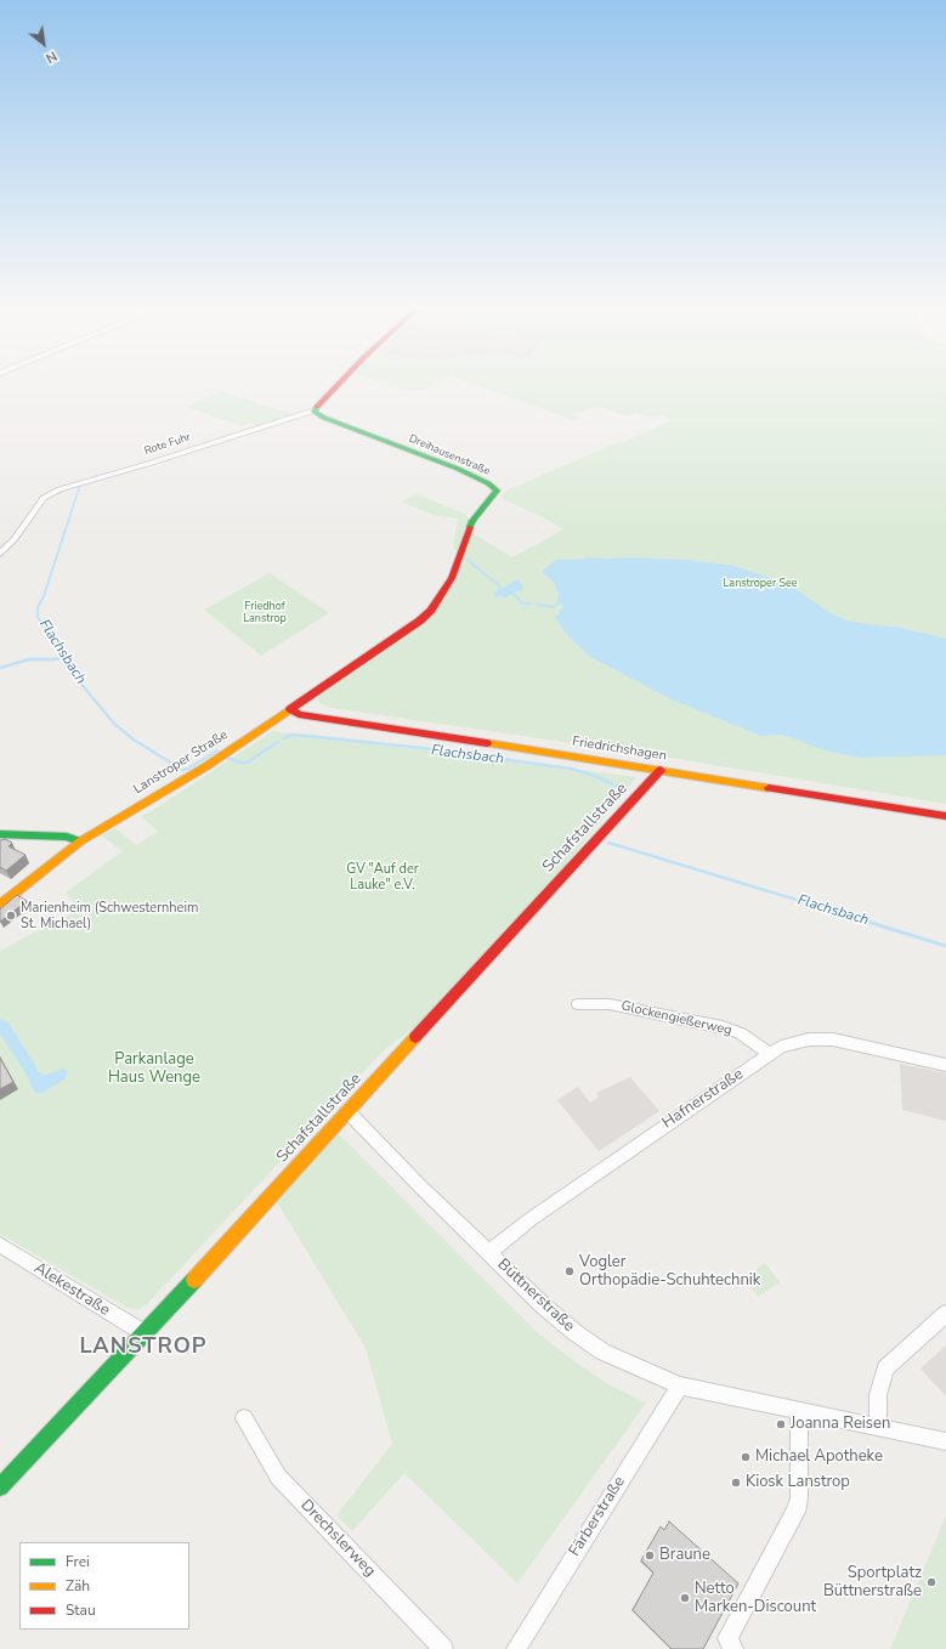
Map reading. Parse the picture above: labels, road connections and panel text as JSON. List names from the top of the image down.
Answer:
{
  "streets": {
    "main road": [
      "Rote Fuhr",
      "Dreihausenstraße",
      "Friedrichshagen",
      "Lanstroper Straße",
      "Schafstallstraße"
    ],
    "street": [
      "Glockengießerweg",
      "Hafnerstraße",
      "Alekestraße",
      "Büttnerstraße",
      "Färberstraße",
      "Drechslerweg"
    ]
  },
  "crossings": [
    ["Rote Fuhr", "Dreihausenstraße"],
    ["Dreihausenstraße", "Lanstroper Straße"],
    ["Friedrichshagen", "Lanstroper Straße"],
    ["Friedrichshagen", "Schafstallstraße"],
    ["Schafstallstraße", "Alekestraße"],
    ["Schafstallstraße", "Büttnerstraße"],
    ["Glockengießerweg", "Hafnerstraße"],
    ["Hafnerstraße", "Büttnerstraße"],
    ["Büttnerstraße", "Färberstraße"]
  ],
  "districts": ["LANSTROP"],
  "water": ["Flachsbach"],
  "parks": [
    "Lanstroper See",
    "Friedhof Lanstrop",
    "GV \"Auf der Lauke\" e.V.",
    "Parkanlage Haus Wenge"
  ],
  "places": [
    "Marienheim (Schwesternheim St. Michael)",
    "Vogler Orthopädie-Schuhtechnik",
    "Joanna Reisen",
    "Michael Apotheke",
    "Kiosk Lanstrop",
    "Braune",
    "Sportplatz Büttnerstraße",
    "Netto Marken-Discount"
  ],
  "legend": ["Frei", "Zäh", "Stau"],
  "north": "bottom right"
}
